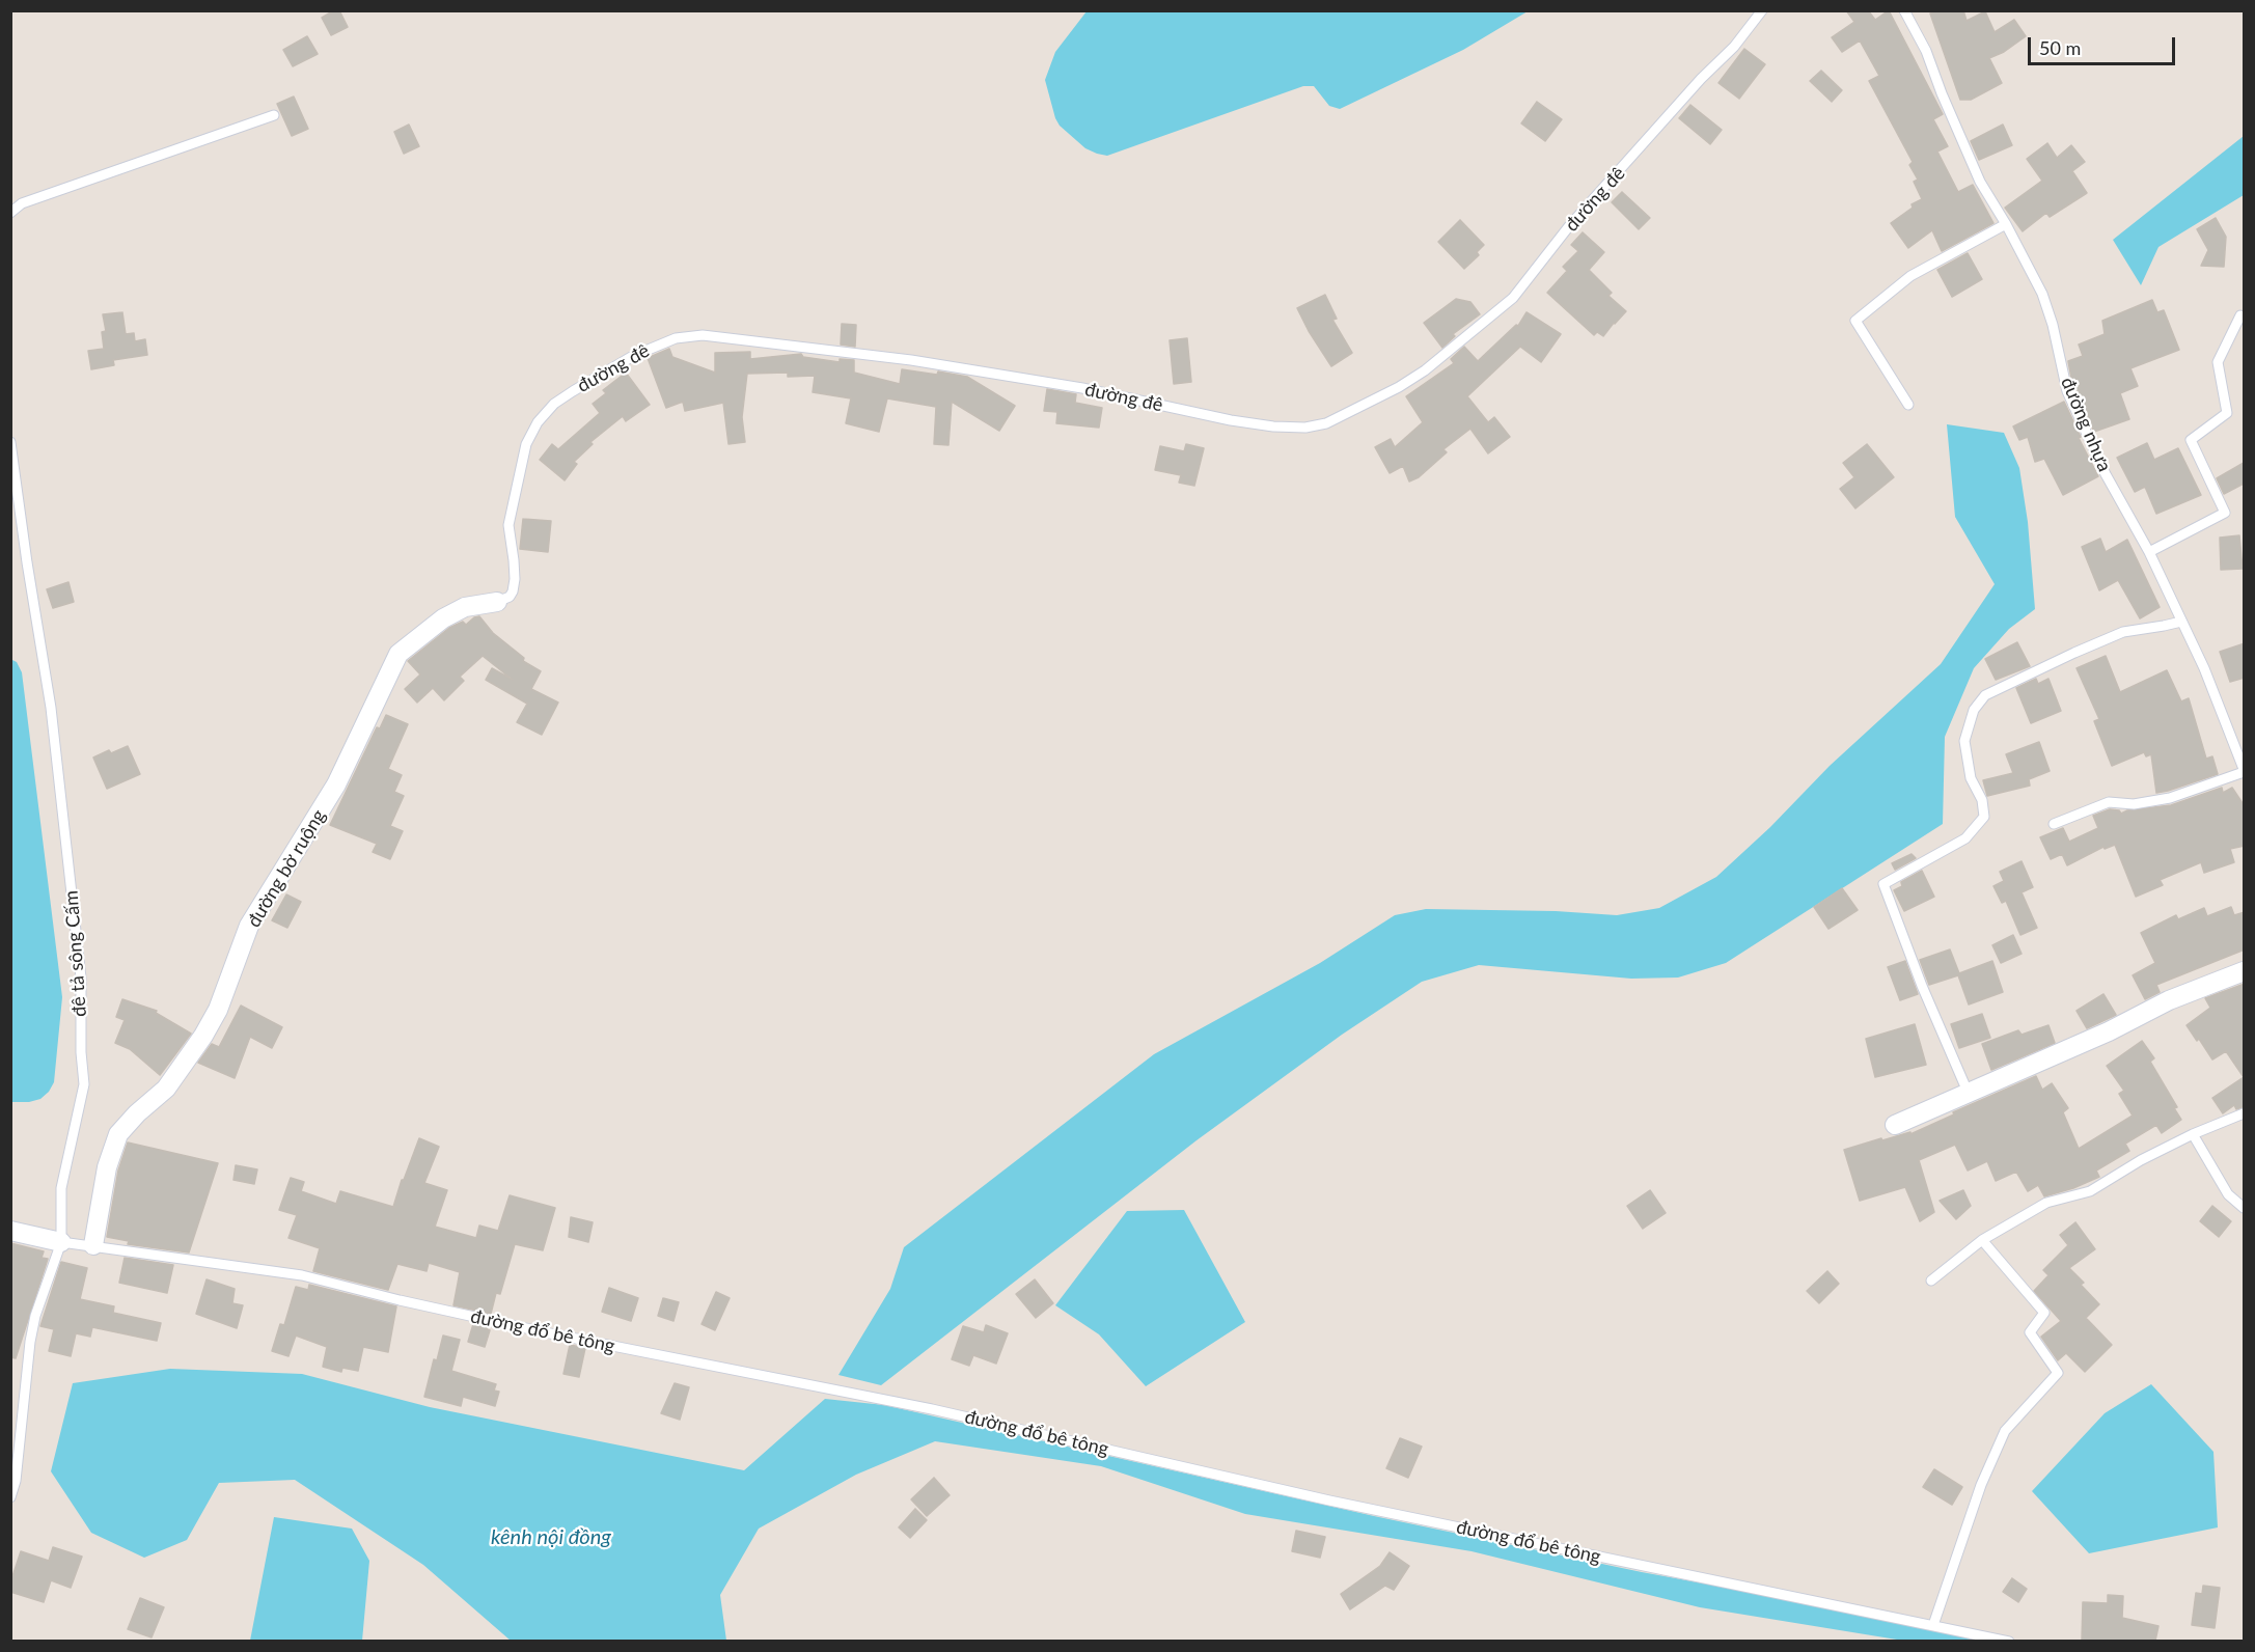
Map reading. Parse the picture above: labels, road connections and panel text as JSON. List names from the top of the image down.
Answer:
{
  "streets": {
    "street": ["đường bờ ruộng"],
    "lane": [
      "đường đê",
      "đường nhựa",
      "đê tả sông Cấm",
      "đường đổ bê tông"
    ]
  },
  "crossings": [
    ["đường đê", "đường bờ ruộng"],
    ["đường bờ ruộng", "đường đổ bê tông"],
    ["đê tả sông Cấm", "đường đổ bê tông"]
  ],
  "water": ["kênh nội đồng"],
  "scale_bar": "50 m"
}
